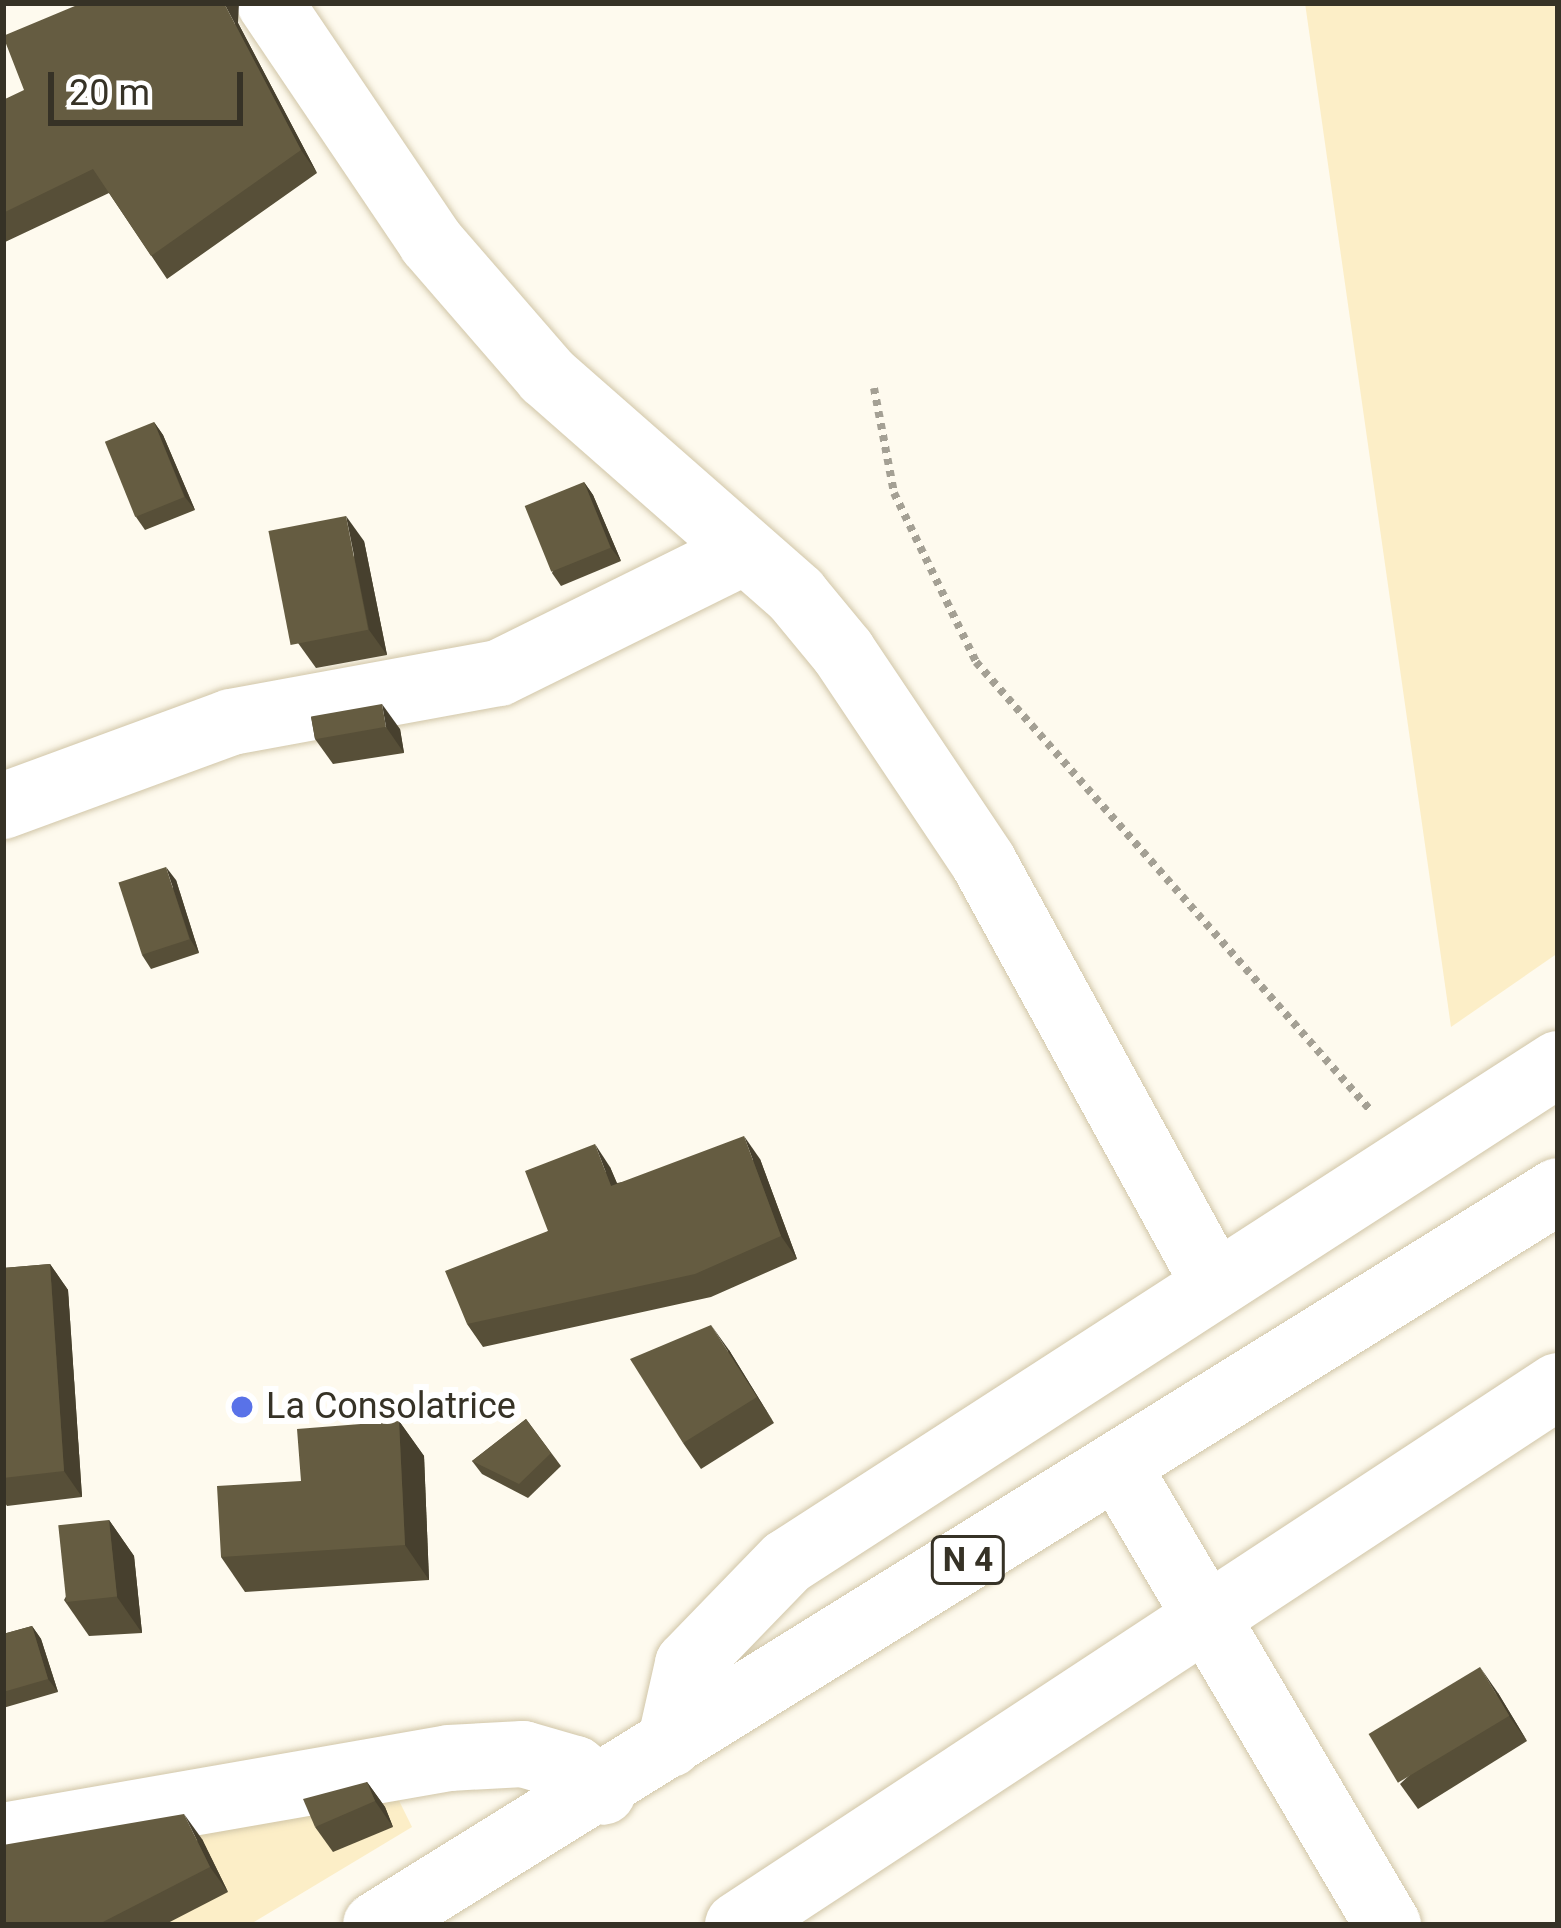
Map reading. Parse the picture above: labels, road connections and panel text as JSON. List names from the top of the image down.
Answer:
{
  "streets": {
    "main road": ["N 4"]
  },
  "places": ["La Consolatrice"],
  "scale_bar": "20 m"
}
